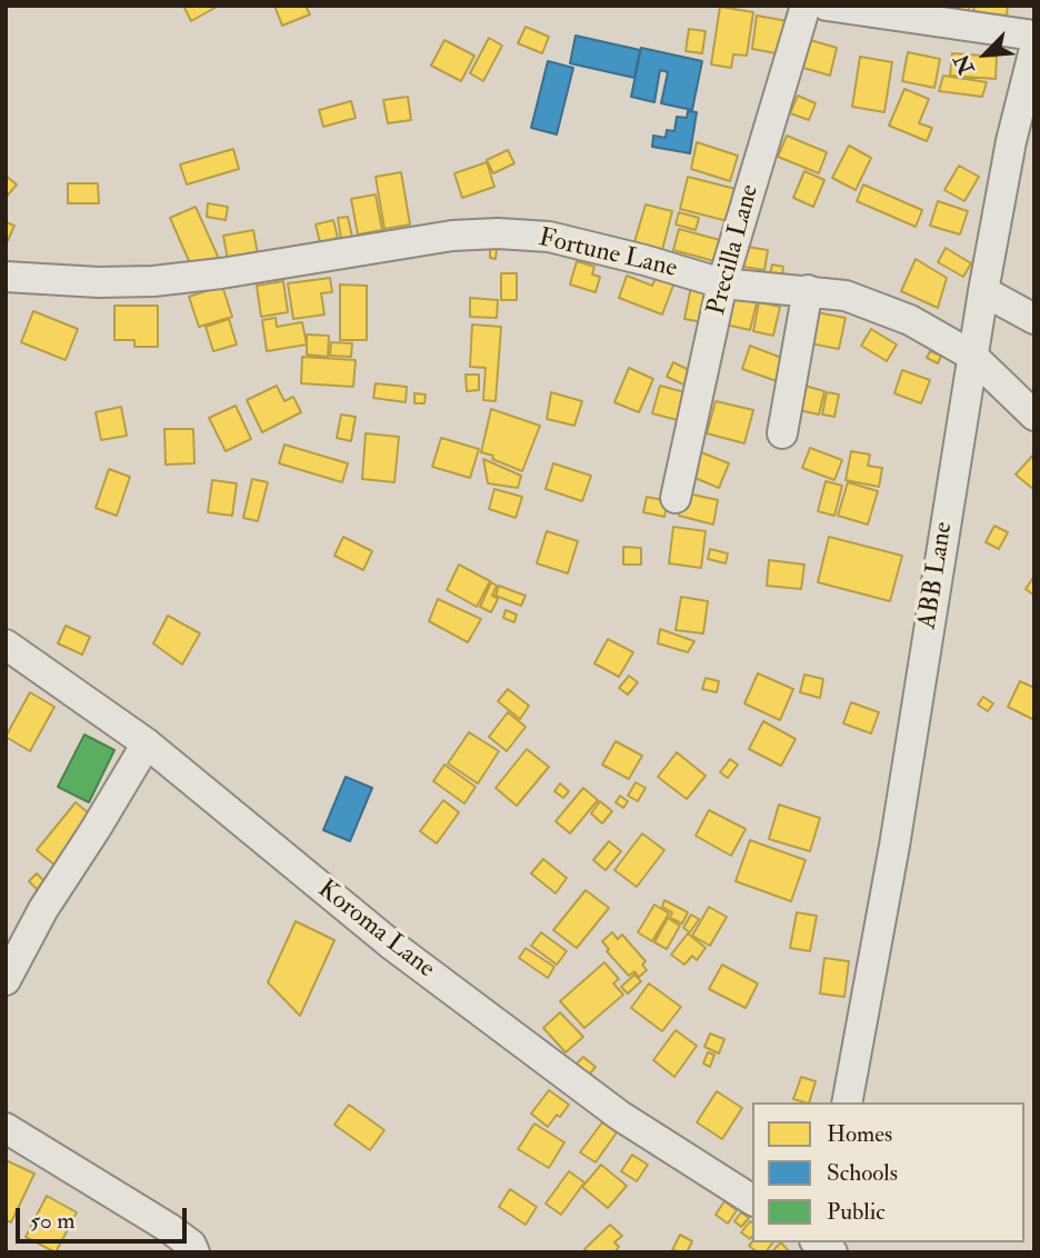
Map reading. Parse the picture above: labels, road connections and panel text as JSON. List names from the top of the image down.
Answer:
{
  "streets": {
    "street": [
      "Precilla Lane",
      "Fortune Lane",
      "ABB Lane",
      "Koroma Lane"
    ]
  },
  "crossings": [
    ["Precilla Lane", "Fortune Lane"],
    ["Fortune Lane", "ABB Lane"]
  ],
  "legend": ["Homes", "Schools", "Public"],
  "scale_bar": "50 m",
  "north": "bottom left"
}
